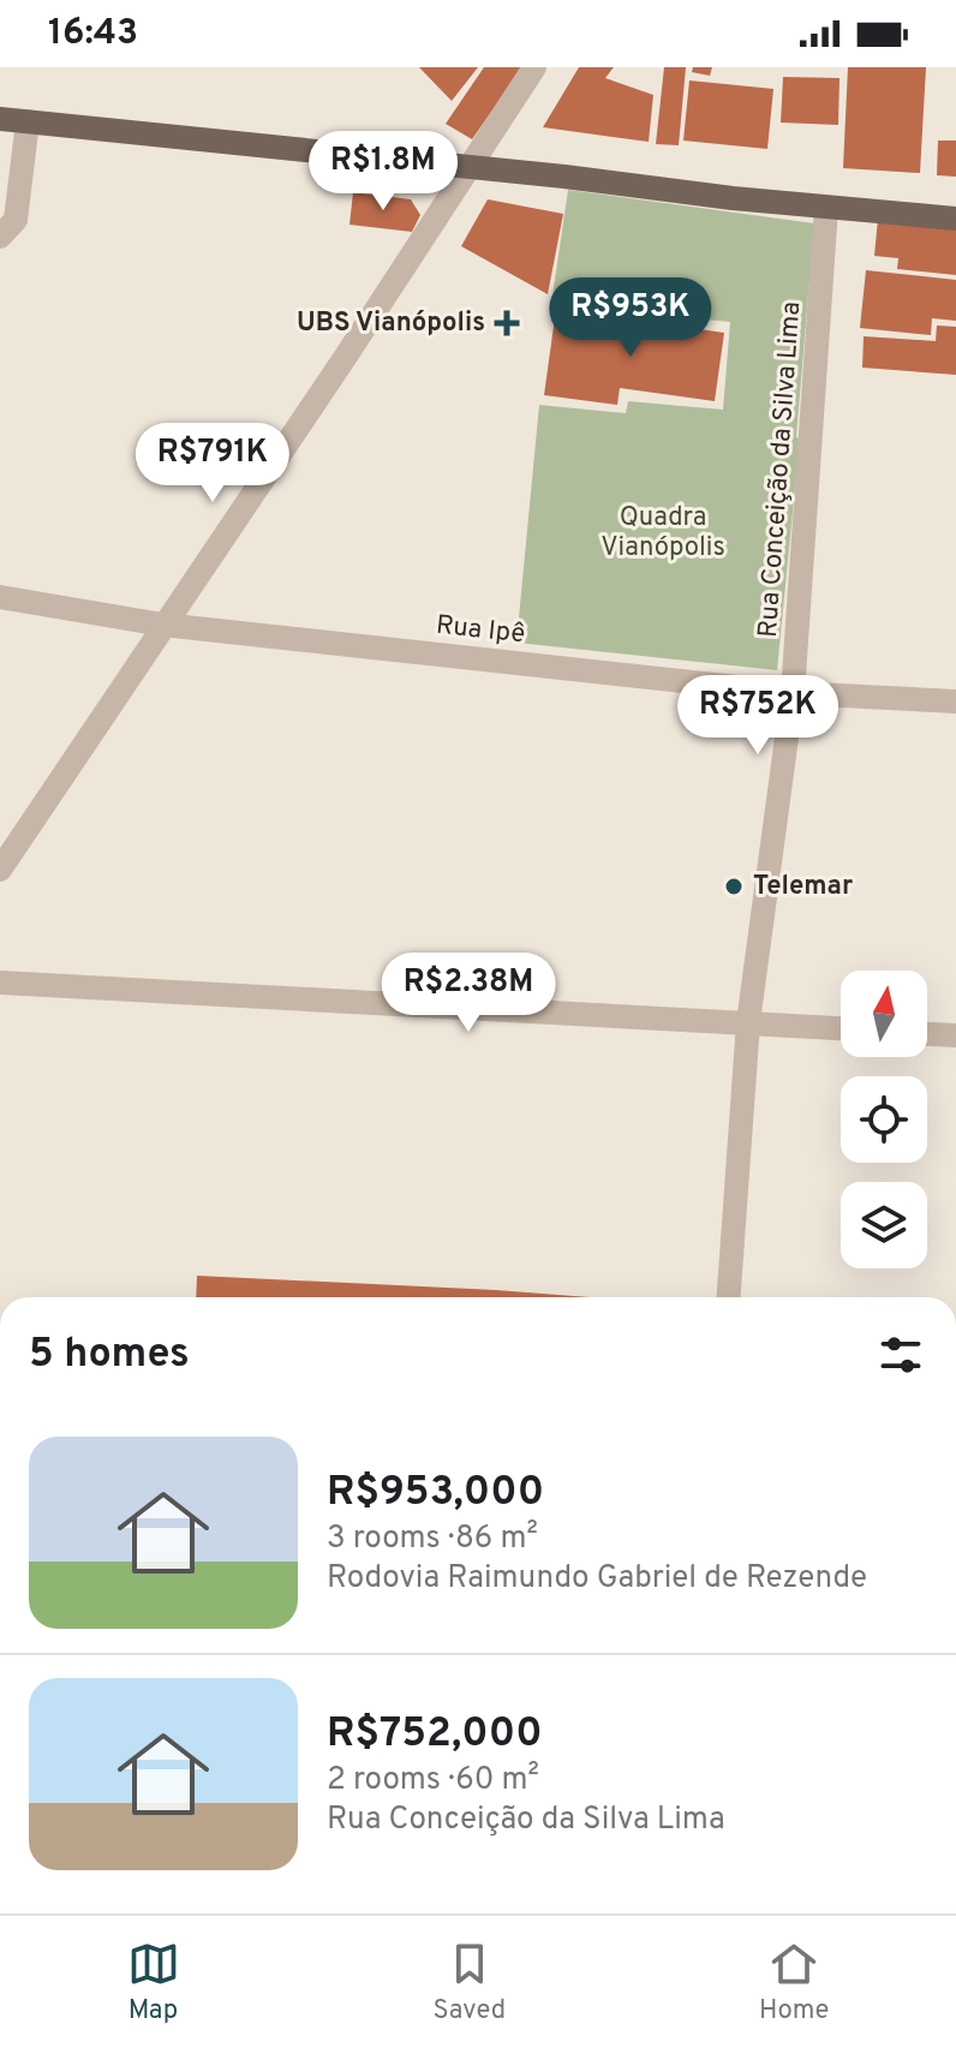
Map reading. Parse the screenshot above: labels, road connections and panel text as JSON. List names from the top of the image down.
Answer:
{
  "streets": {
    "street": ["Rua Conceição da Silva Lima", "Rua Ipê"]
  },
  "crossings": [
    ["Rua Conceição da Silva Lima", "Rua Ipê"]
  ],
  "parks": ["Quadra Vianópolis"],
  "places": {
    "health": ["UBS Vianópolis"],
    "other": ["Telemar"]
  },
  "north": "top",
  "page": {
    "status": "16:43",
    "price": [
      "R$1.8M",
      "R$953K",
      "R$791K",
      "R$752K",
      "R$2.38M"
    ],
    "heading": "5 homes",
    "list": [
      {
        "name": "R$953,000",
        "note": "3 rooms · 86 m² · Rodovia Raimundo Gabriel de Rezende"
      },
      {
        "name": "R$752,000",
        "note": "2 rooms · 60 m² · Rua Conceição da Silva Lima"
      }
    ],
    "tabs": ["Map", "Saved", "Home"]
  }
}
